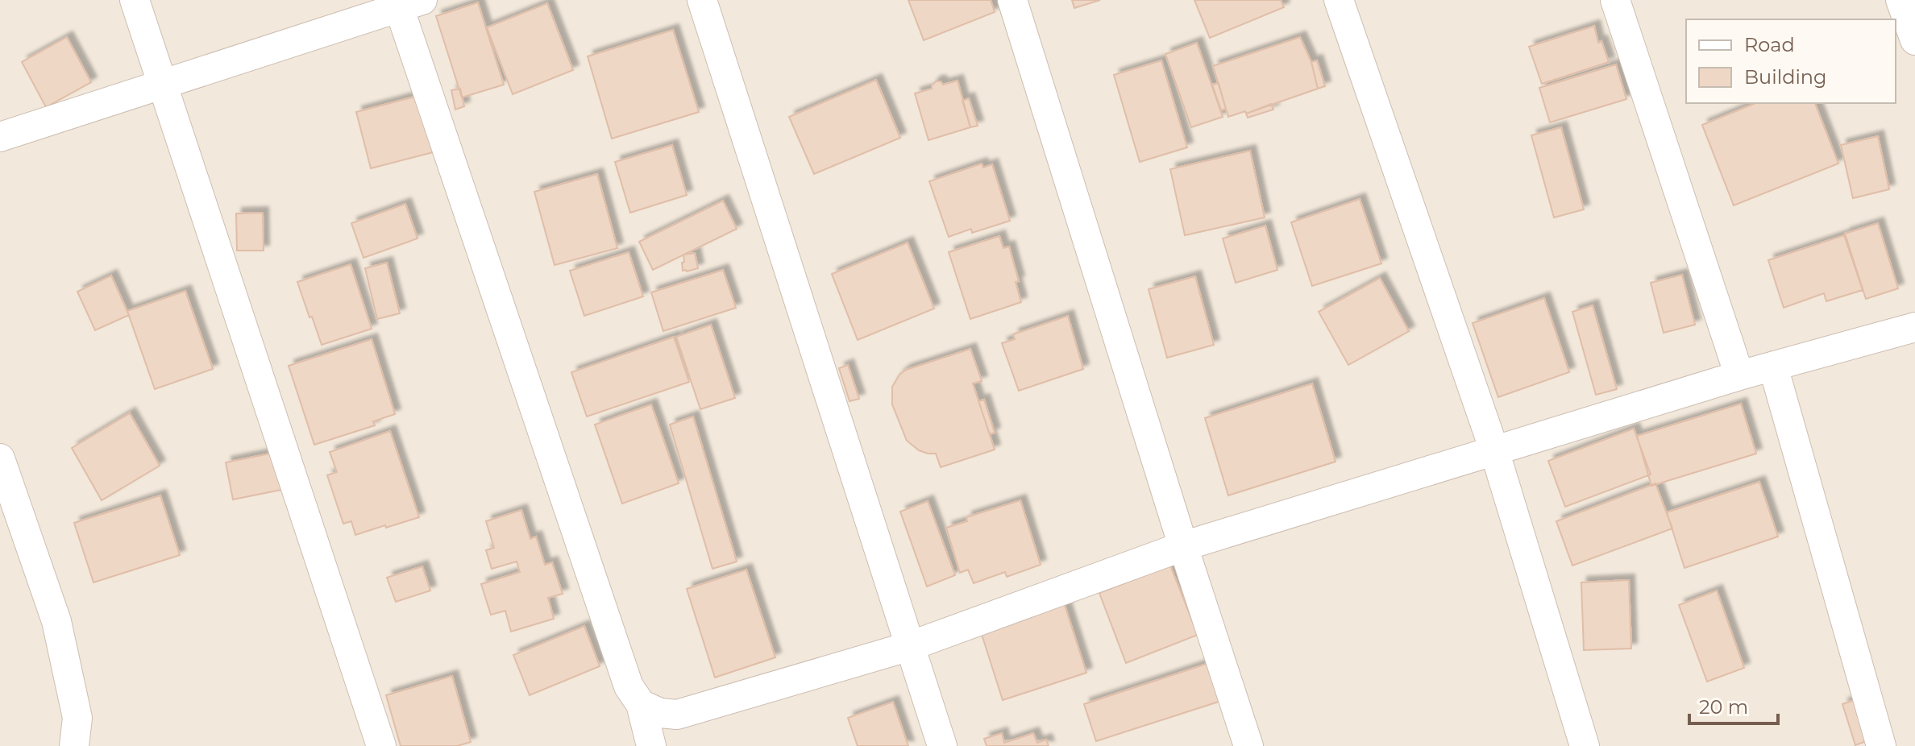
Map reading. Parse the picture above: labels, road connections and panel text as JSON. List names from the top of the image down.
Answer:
{
  "legend": ["Road", "Building"],
  "scale_bar": "20 m"
}
